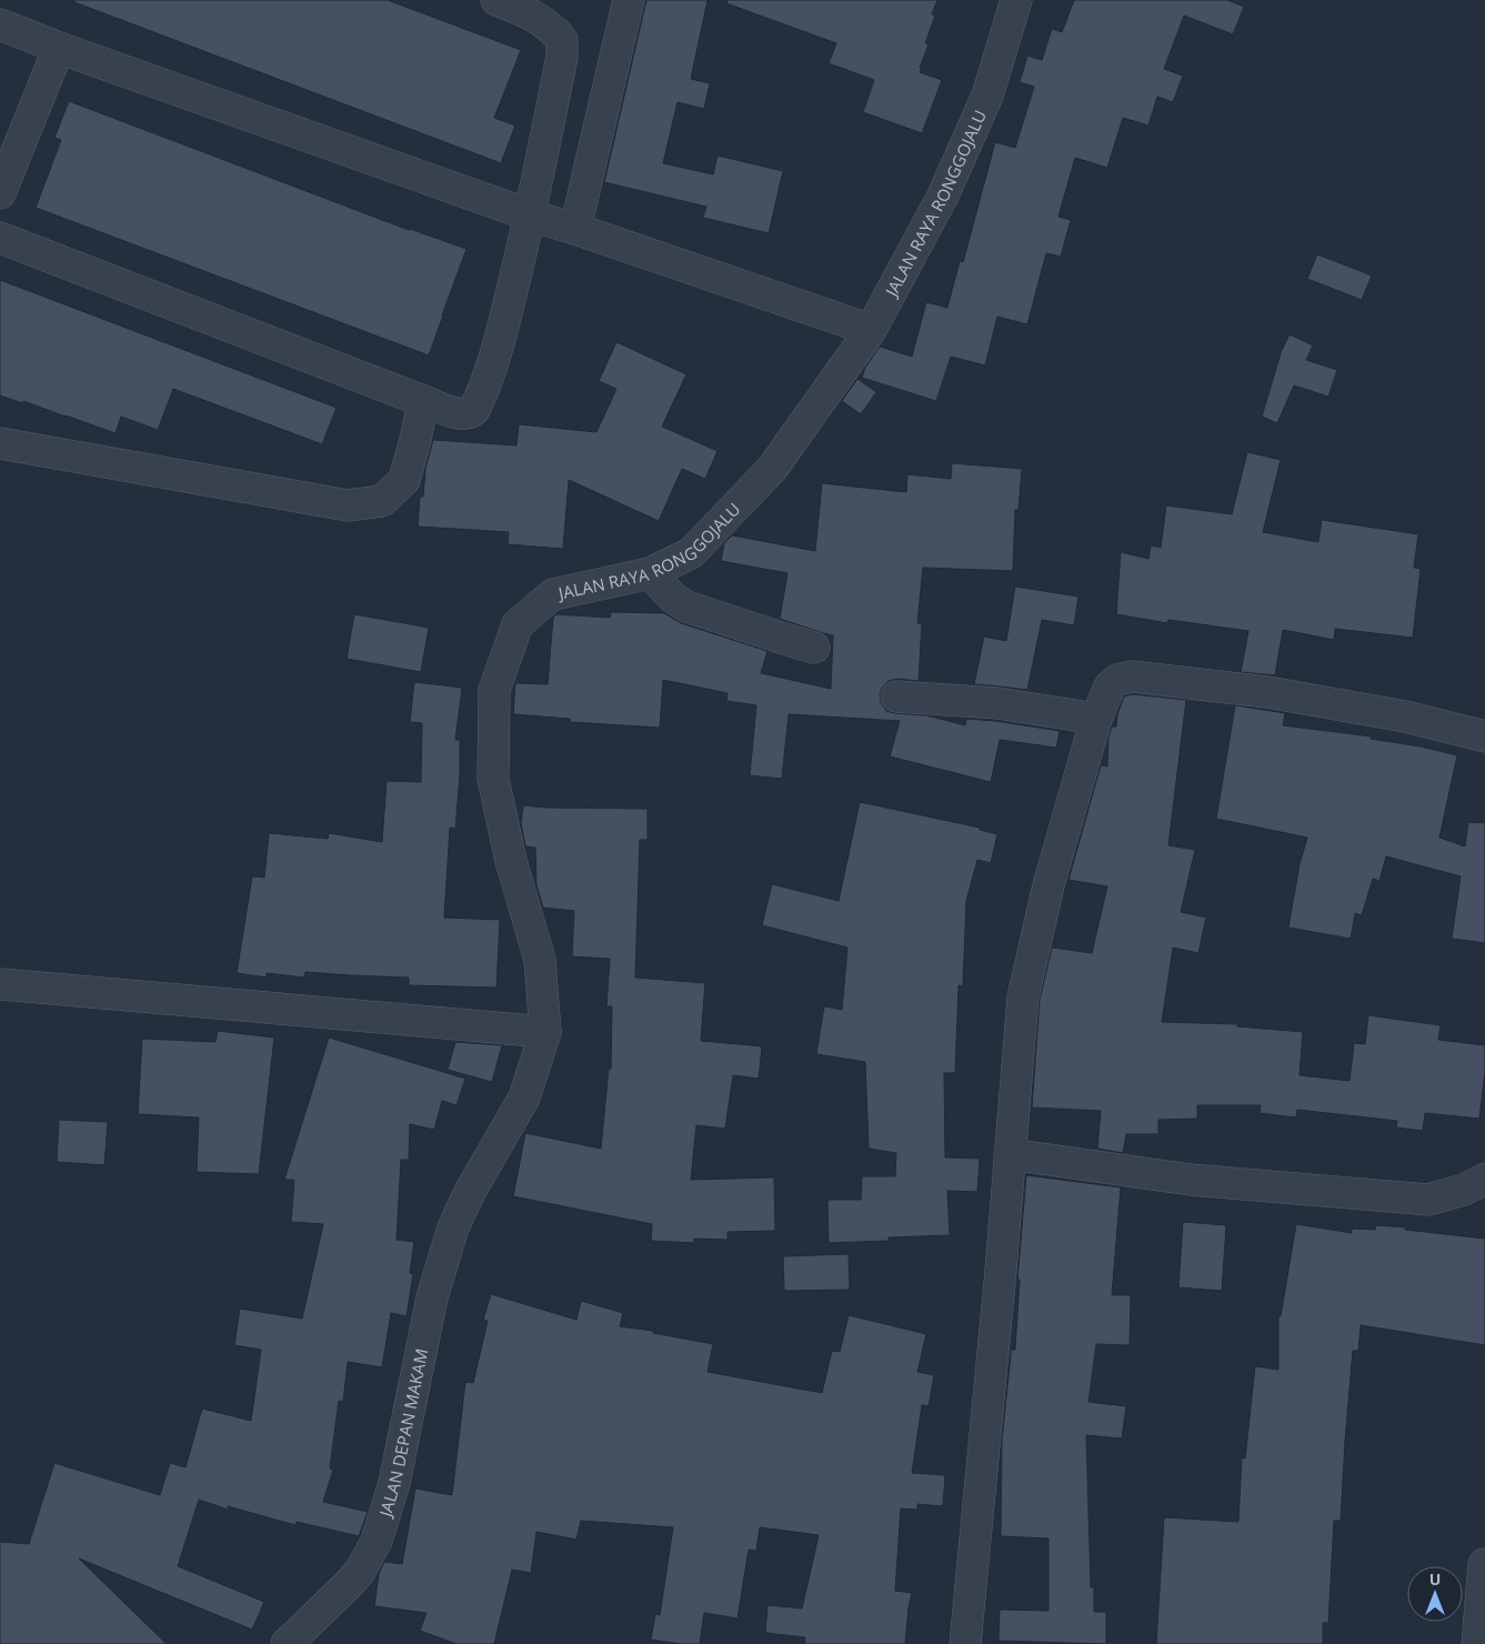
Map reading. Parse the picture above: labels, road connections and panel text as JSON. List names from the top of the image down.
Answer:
{
  "streets": {
    "street": ["JALAN RAYA RONGGOJALU", "JALAN DEPAN MAKAM"]
  },
  "crossings": [
    ["JALAN RAYA RONGGOJALU", "JALAN DEPAN MAKAM"]
  ],
  "north": "top"
}
